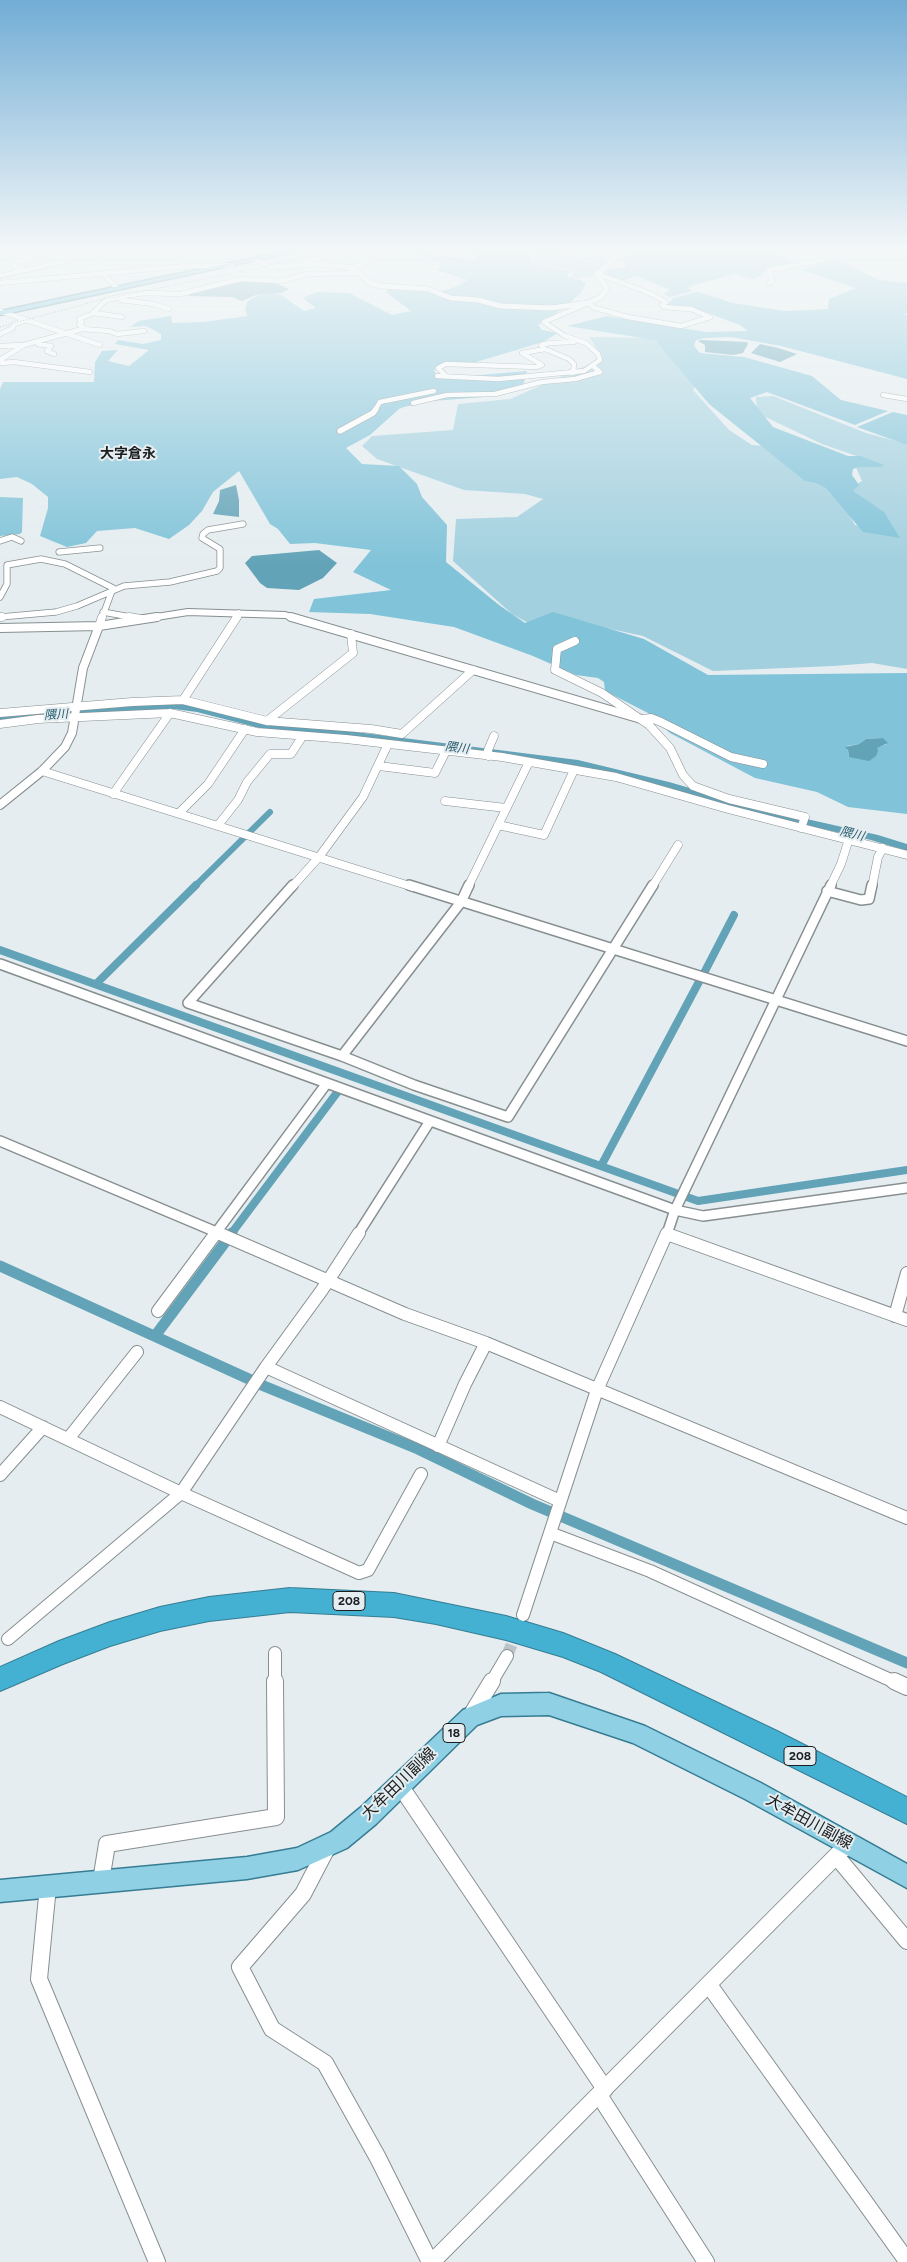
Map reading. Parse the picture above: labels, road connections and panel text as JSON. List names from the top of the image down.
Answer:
{
  "streets": {
    "highway": ["208"],
    "main road": ["18", "大牟田川副線"]
  },
  "districts": ["大字倉永"],
  "water": ["隈川"]
}
